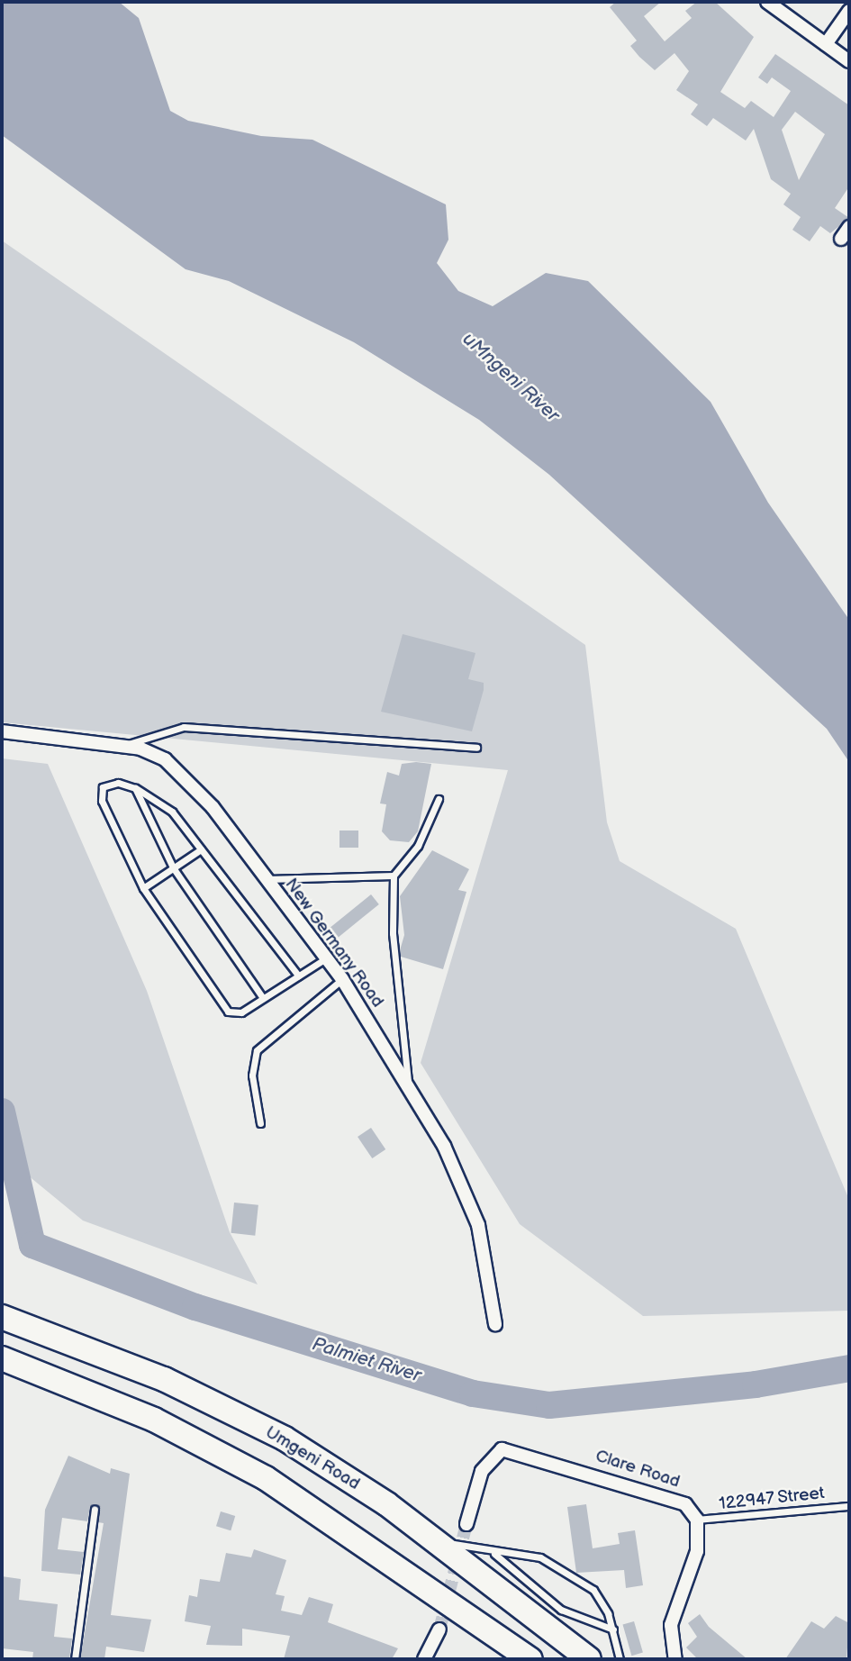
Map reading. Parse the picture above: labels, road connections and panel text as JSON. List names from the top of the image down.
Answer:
{
  "streets": {
    "highway": ["Umgeni Road"],
    "street": ["New Germany Road", "Clare Road"],
    "lane": ["122947 Street"]
  },
  "crossings": [
    ["Clare Road", "122947 Street"]
  ],
  "water": ["uMngeni River", "Palmiet River"]
}
